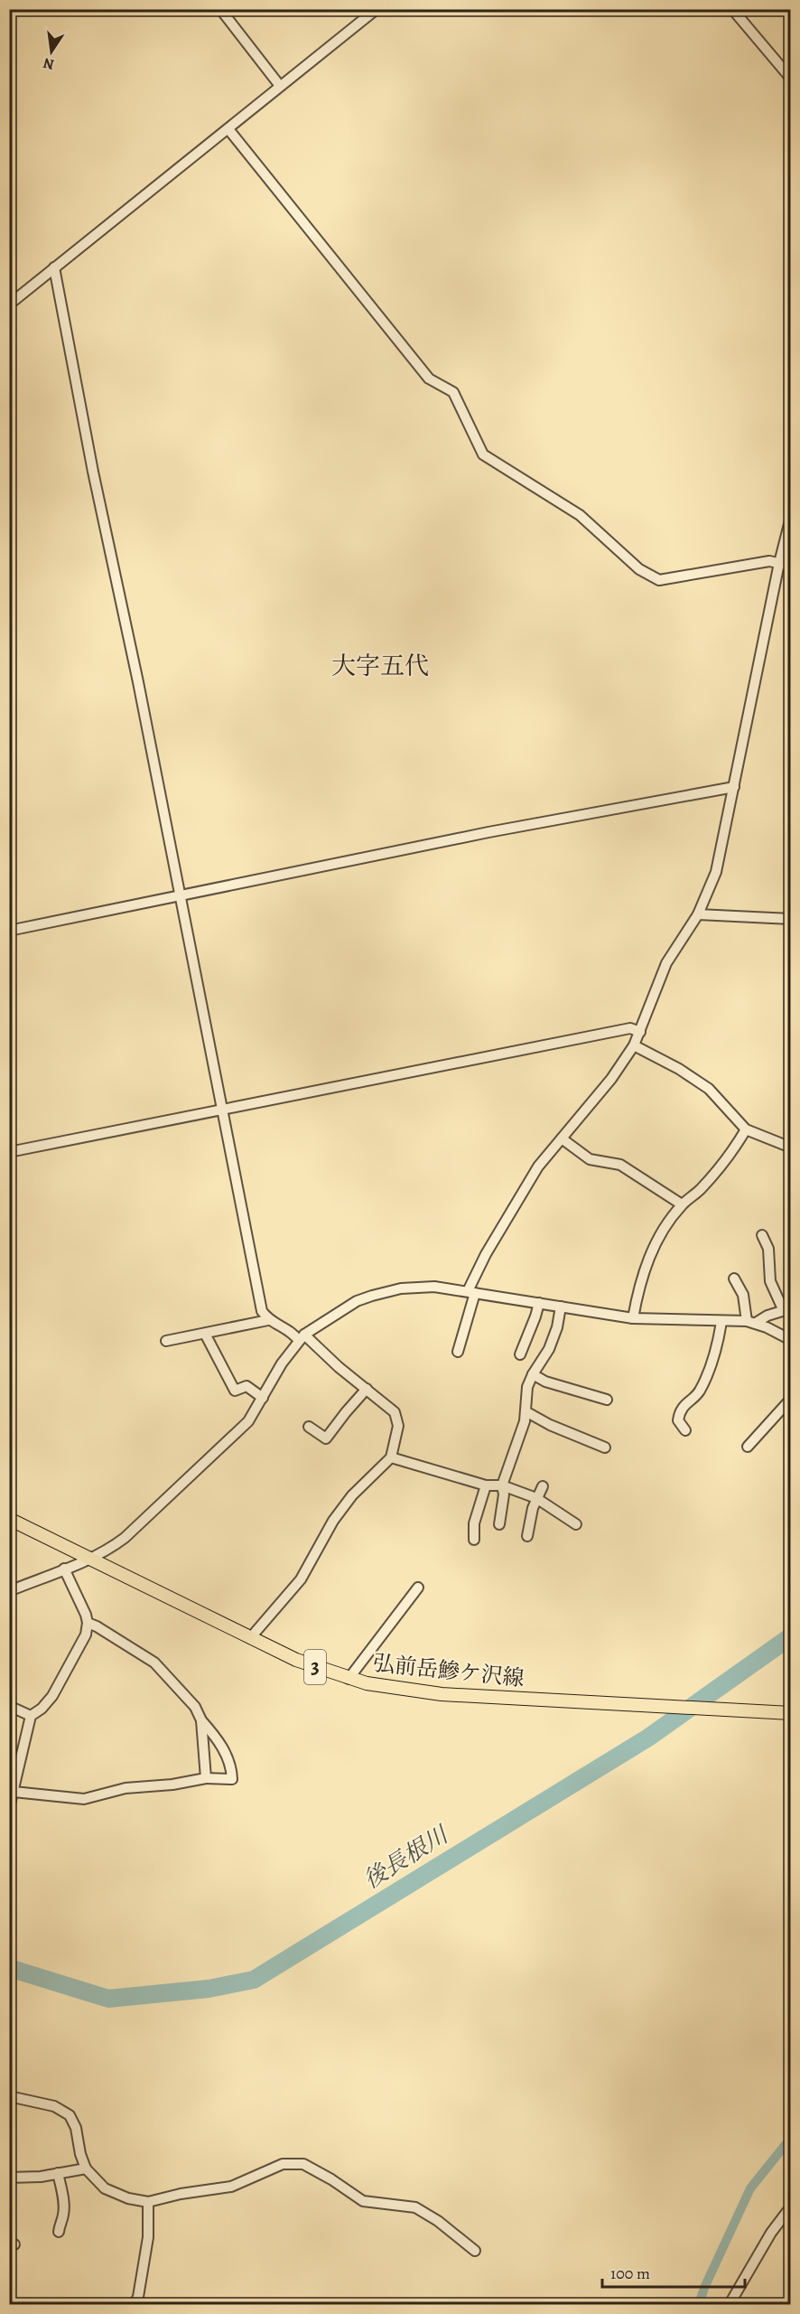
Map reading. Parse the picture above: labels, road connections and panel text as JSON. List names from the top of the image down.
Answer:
{
  "streets": {
    "main road": ["3", "弘前岳鰺ケ沢線"]
  },
  "districts": ["大字五代"],
  "water": ["後長根川"],
  "scale_bar": "100 m",
  "north": "bottom"
}
